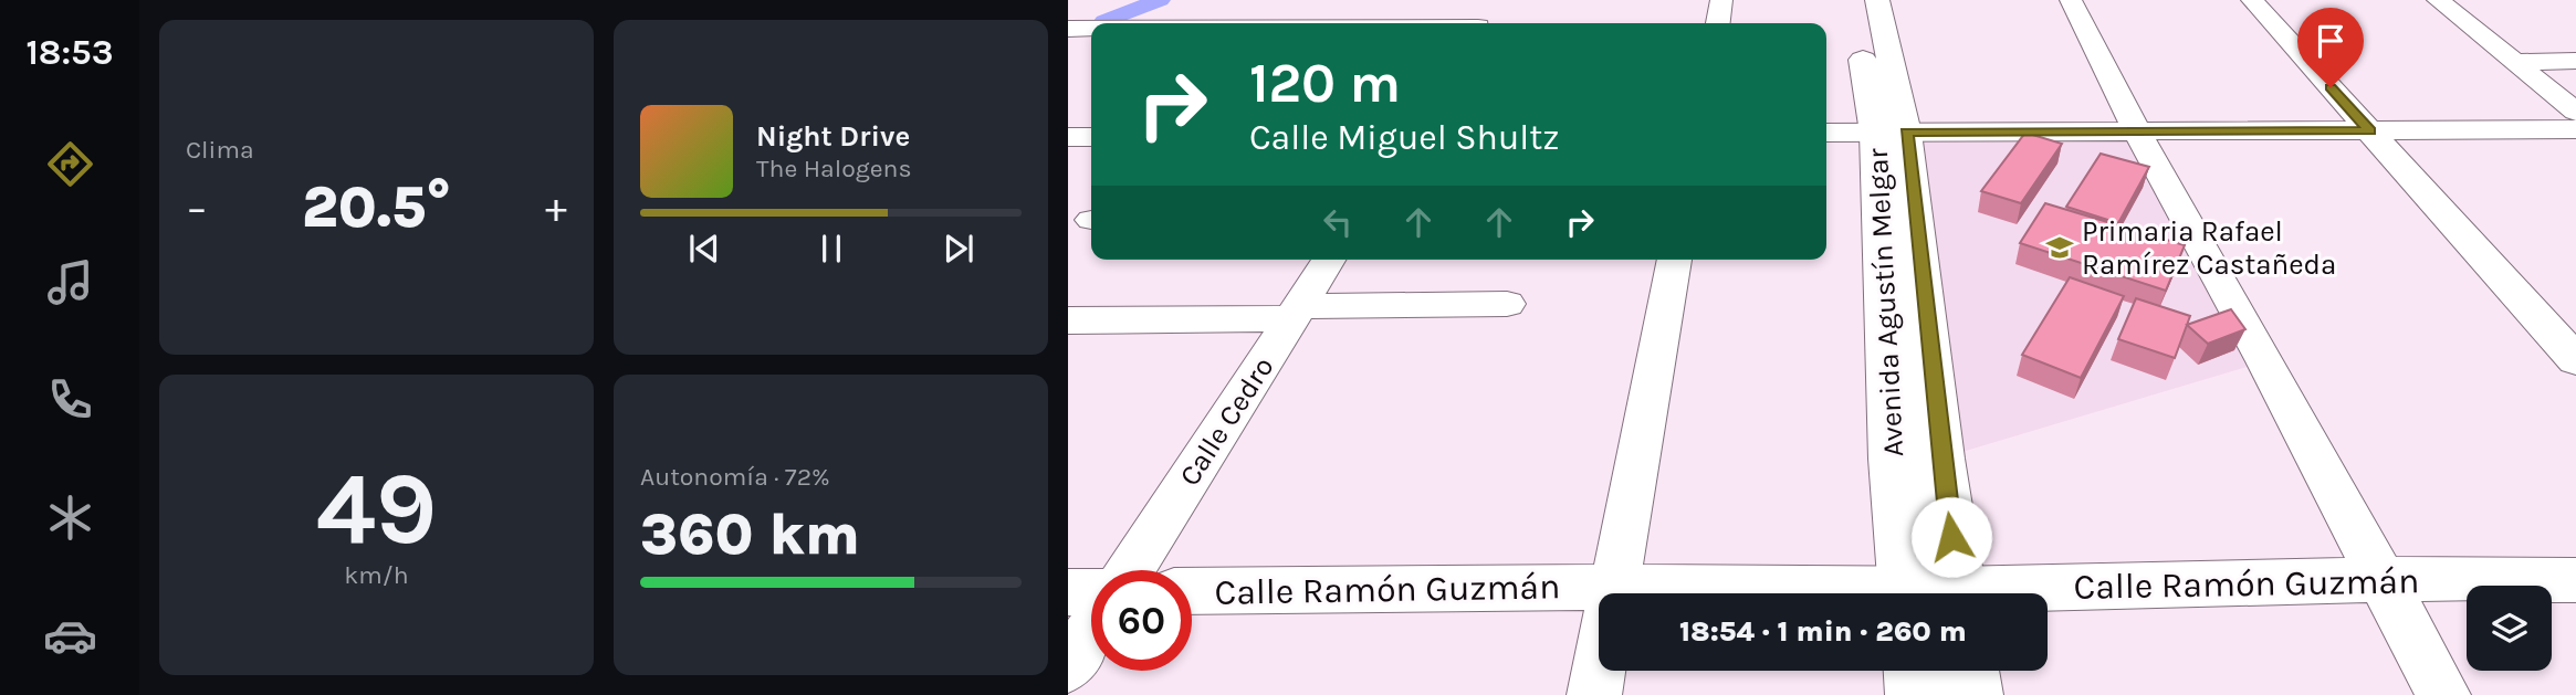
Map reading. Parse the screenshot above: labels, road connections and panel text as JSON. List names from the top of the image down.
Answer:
{
  "streets": {
    "main road": ["Avenida Agustín Melgar"],
    "street": ["Calle Cedro", "Calle Ramón Guzmán"]
  },
  "places": {
    "school or university": ["Primaria Rafael Ramírez Castañeda"]
  },
  "page": {
    "tabs": "18:53",
    "tile": [
      "Clima",
      ["49", "km/h"],
      ["Autonomía · 72%", "360 km"]
    ],
    "turn": ["120 m", "Calle Miguel Shultz"],
    "song": ["Night Drive", "The Halogens"],
    "heat": ["−", "20.5°", "+"],
    "limit": "60",
    "trip": "18:54 · 1 min · 260 m"
  }
}
